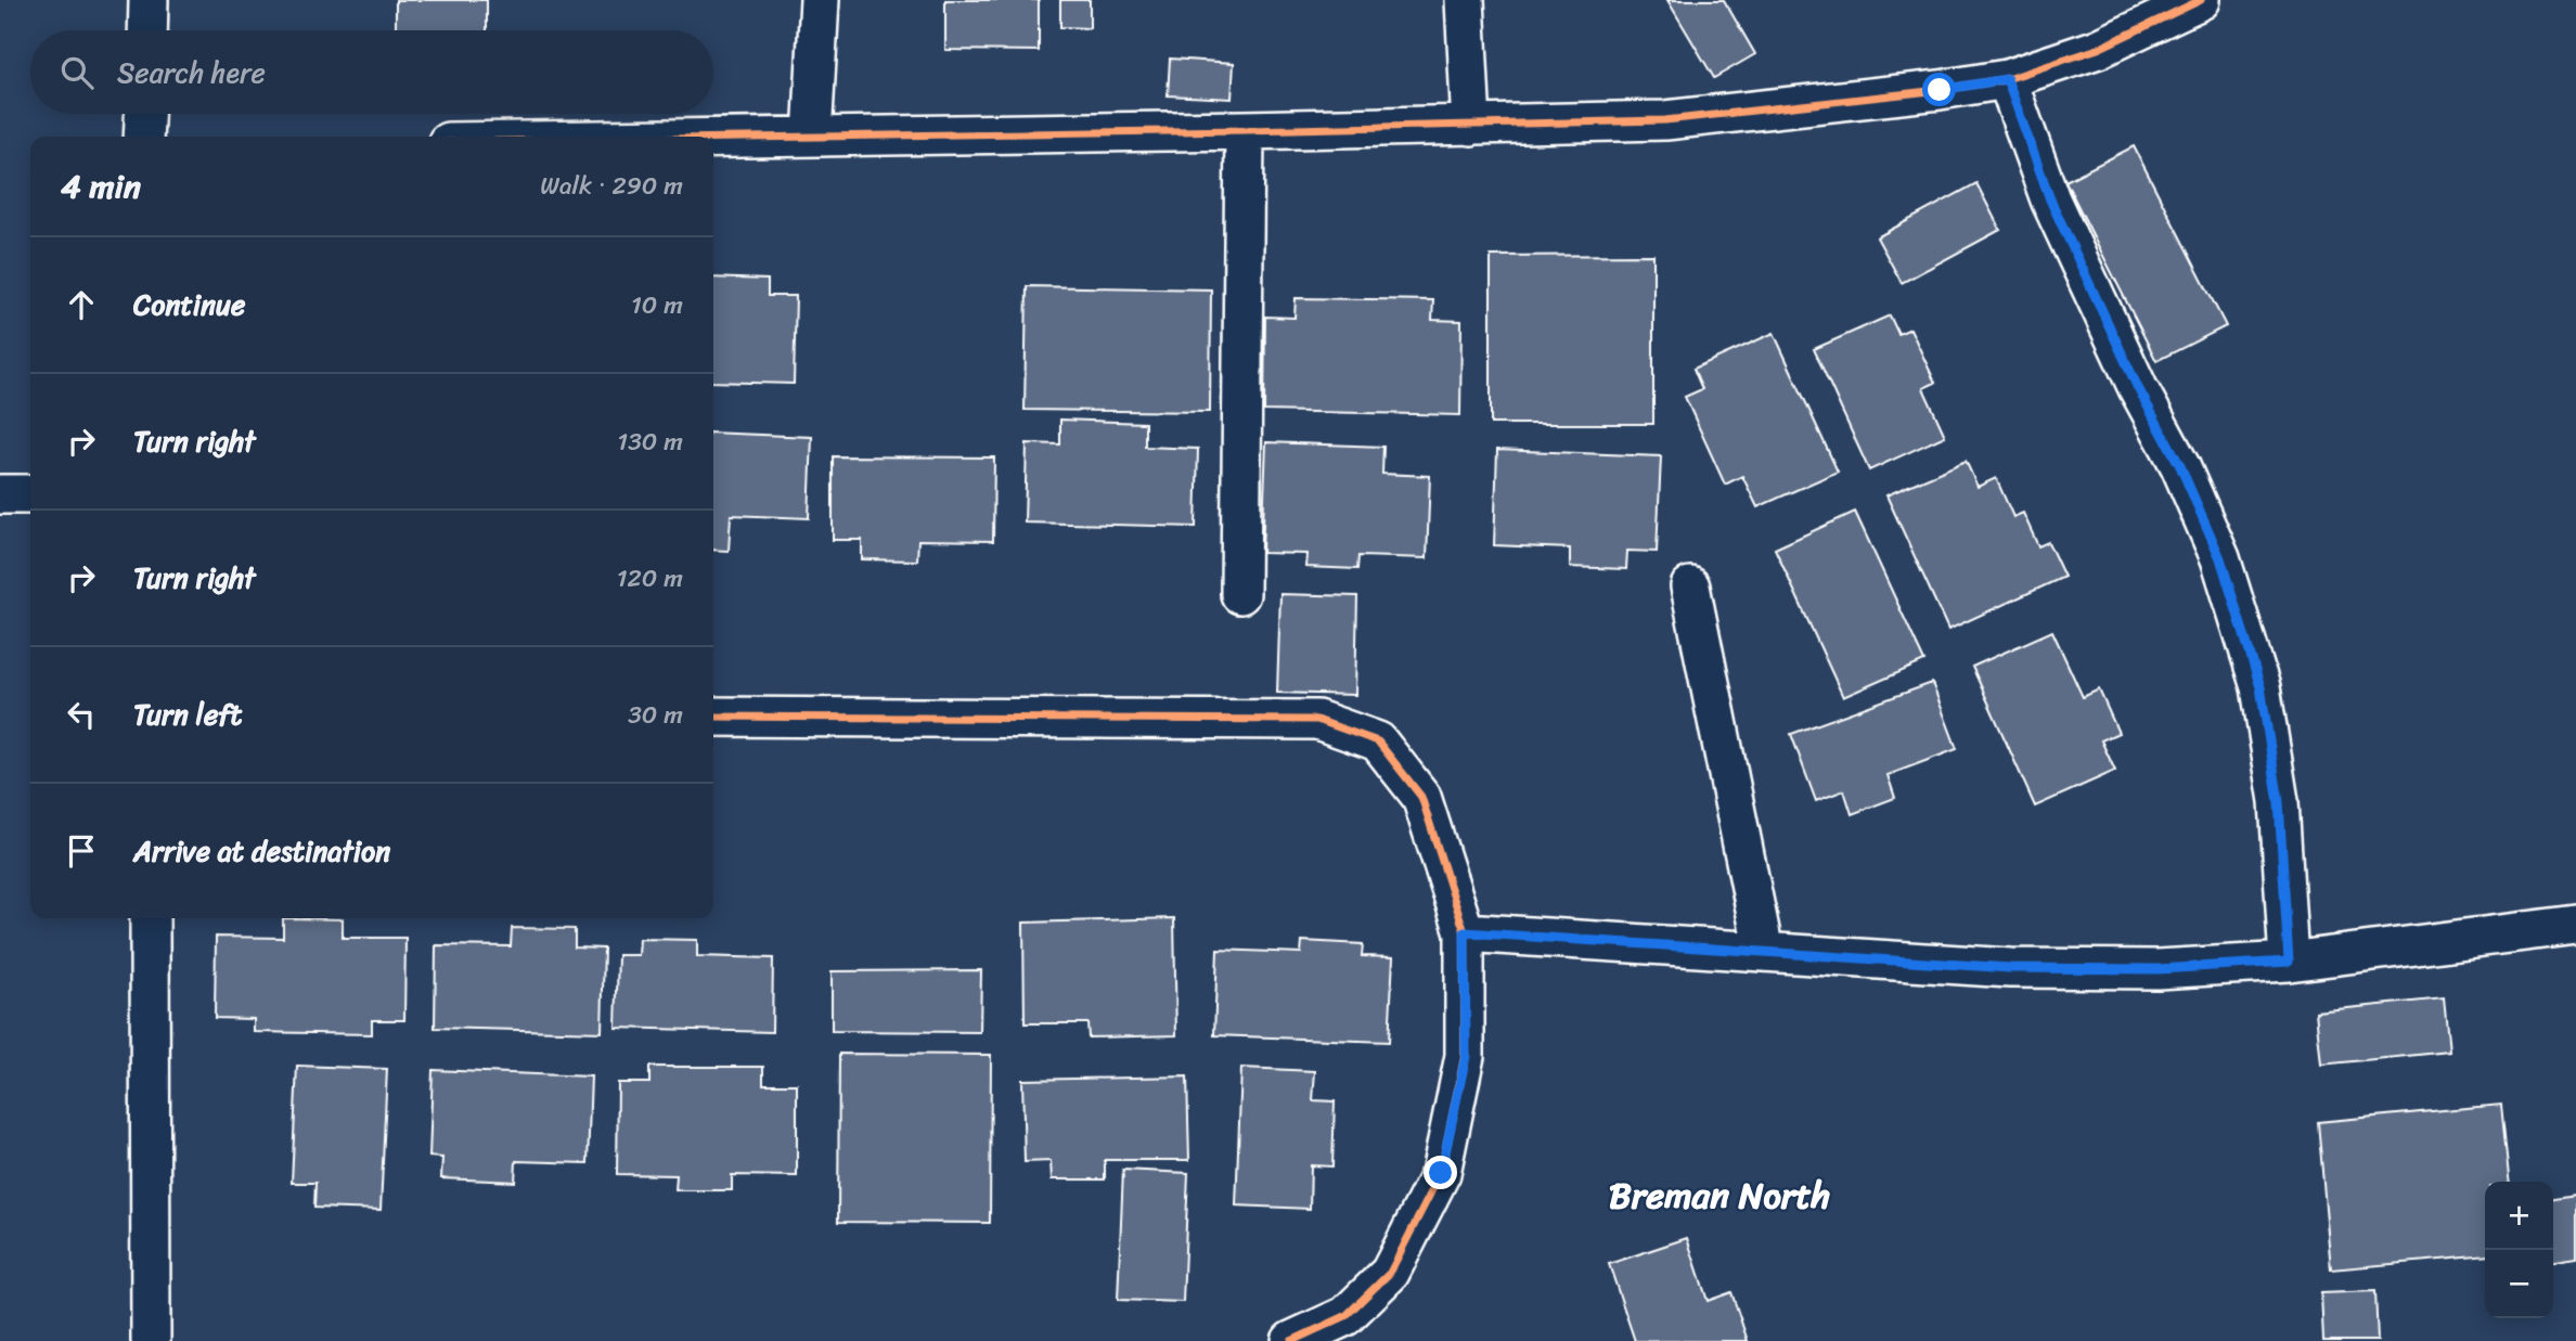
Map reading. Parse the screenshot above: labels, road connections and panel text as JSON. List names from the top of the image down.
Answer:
{
  "districts": ["Breman North"],
  "page": {
    "search": "Search here",
    "heading": ["4 min", "Walk · 290 m"],
    "list": [
      ["Continue", "10 m"],
      ["Turn right", "130 m"],
      ["Turn right", "120 m"],
      ["Turn left", "30 m"],
      "Arrive at destination"
    ],
    "map_buttons": ["+", "−"]
  }
}
